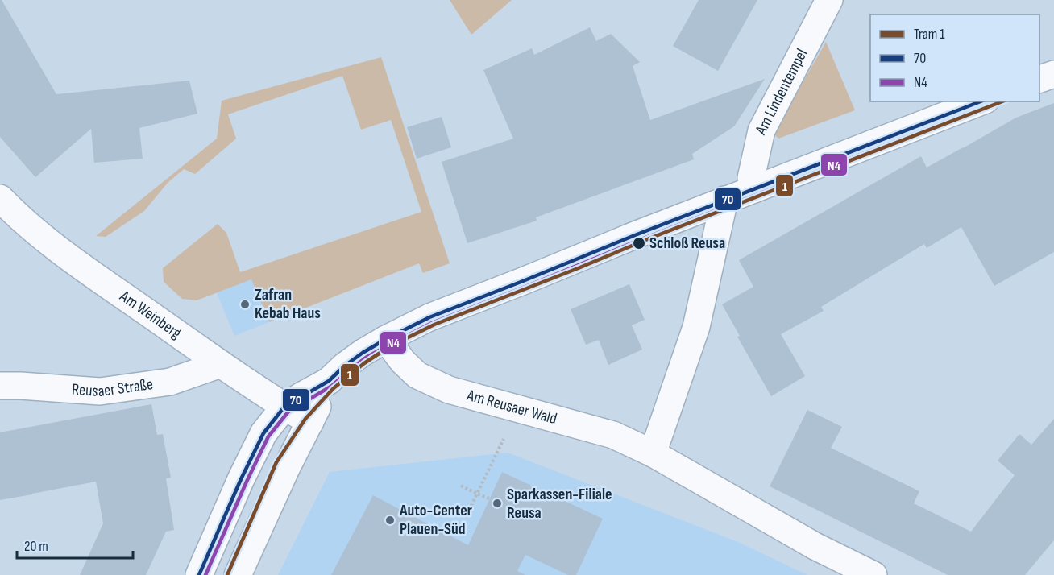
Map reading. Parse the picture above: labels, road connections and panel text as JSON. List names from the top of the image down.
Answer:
{
  "streets": {
    "street": [
      "Am Lindentempel",
      "Am Weinberg",
      "Reusaer Straße",
      "Am Reusaer Wald"
    ]
  },
  "crossings": [
    ["Am Weinberg", "Reusaer Straße"]
  ],
  "places": [
    "Schloß Reusa",
    "Zafran Kebab Haus",
    "Sparkassen-Filiale Reusa",
    "Auto-Center Plauen-Süd"
  ],
  "lines": ["tram line 1", "transit line 70", "transit line N4"],
  "legend": ["Tram 1", "70", "N4"],
  "scale_bar": "20 m"
}
